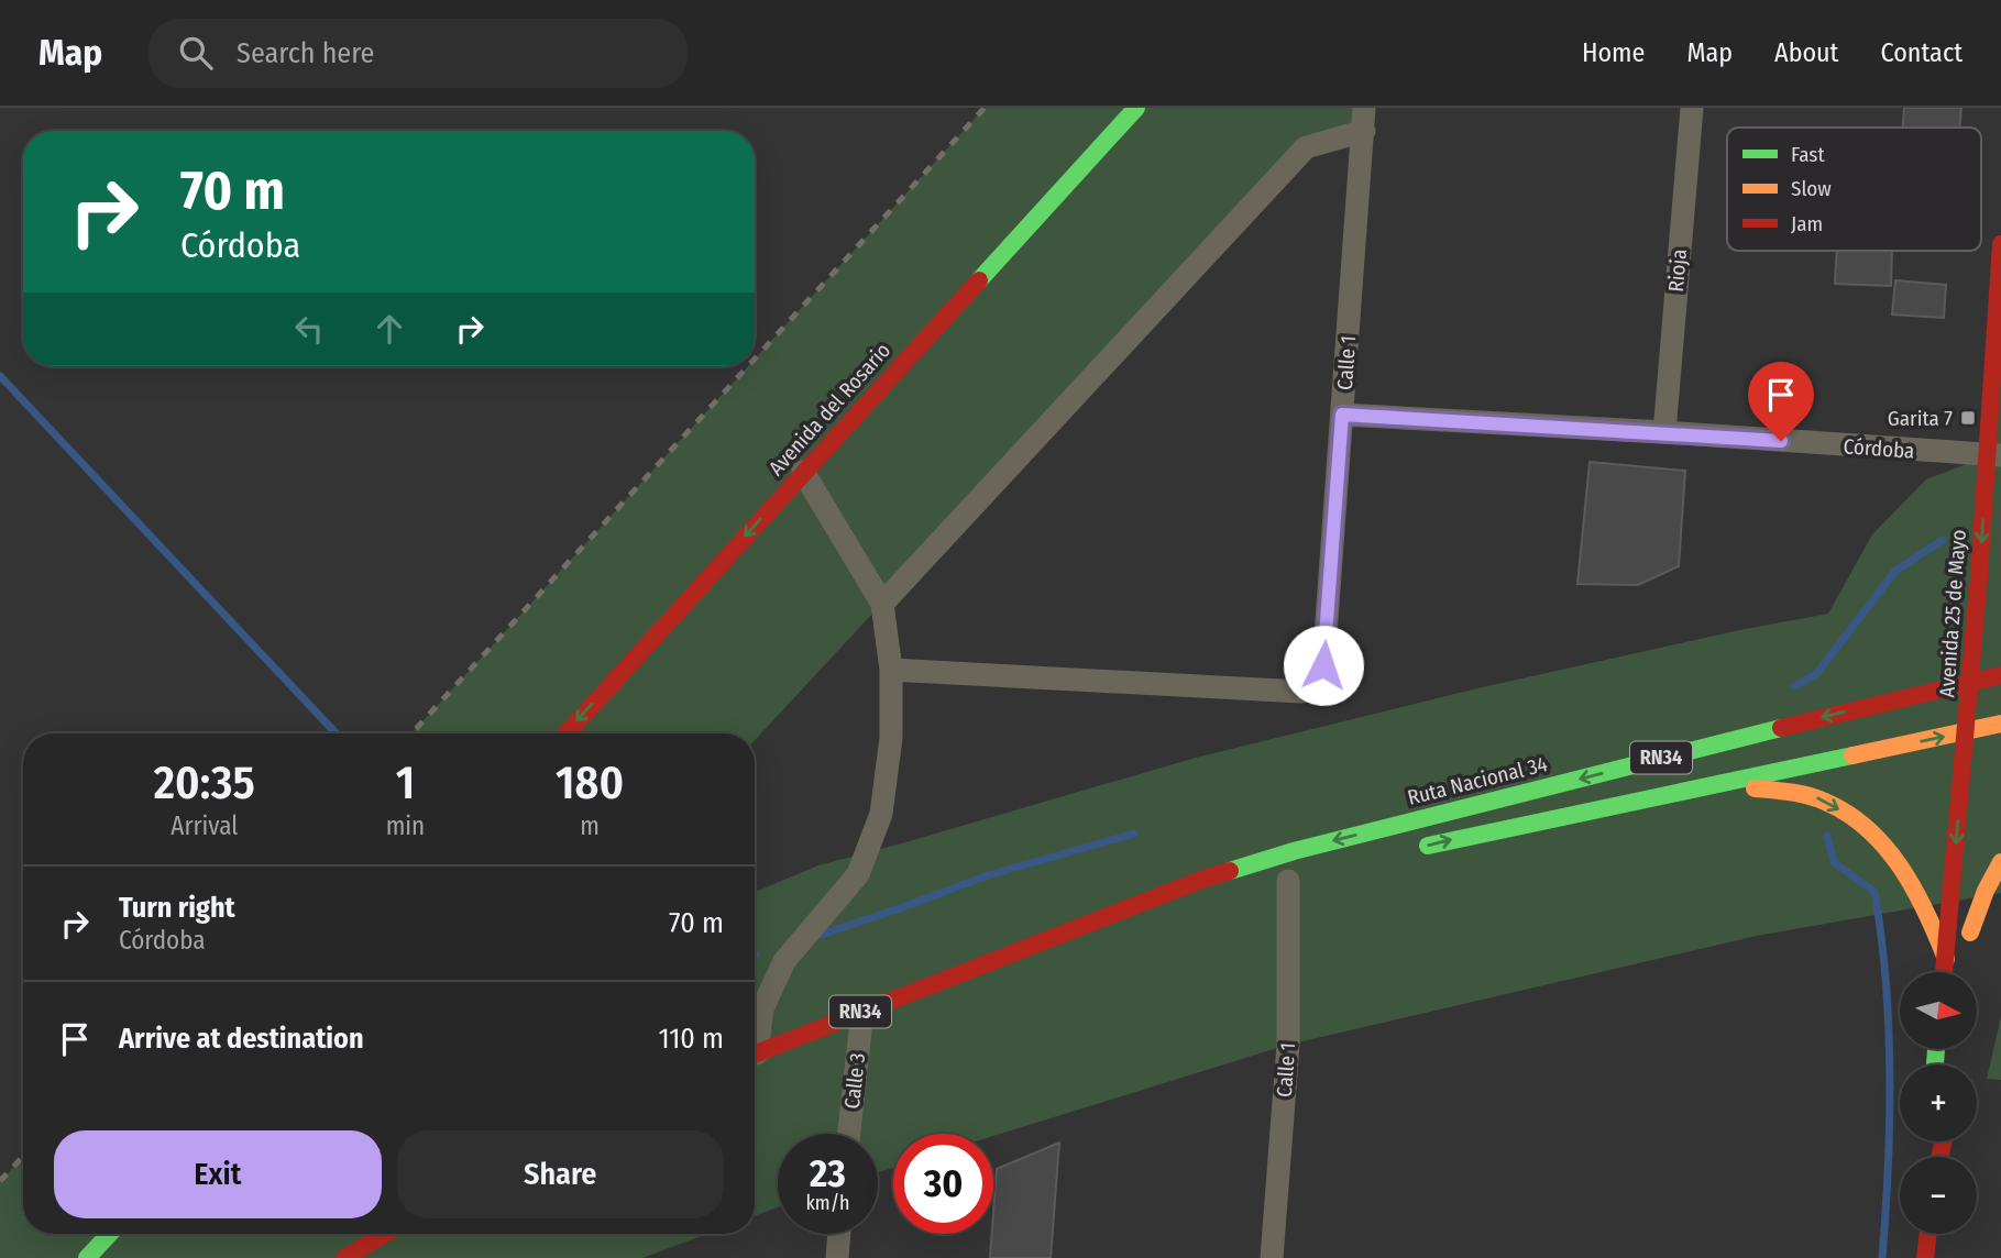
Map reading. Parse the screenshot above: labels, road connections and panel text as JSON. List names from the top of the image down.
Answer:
{
  "streets": {
    "main road": [
      "Avenida del Rosario",
      "Avenida 25 de Mayo",
      "RN34",
      "Ruta Nacional 34"
    ],
    "street": [
      "Rioja",
      "Calle 1",
      "Córdoba",
      "Calle 3"
    ]
  },
  "crossings": [
    ["Rioja", "Córdoba"],
    ["Calle 1", "Córdoba"],
    ["Córdoba", "Avenida 25 de Mayo"],
    ["Avenida 25 de Mayo", "RN34"],
    ["Avenida 25 de Mayo", "Ruta Nacional 34"],
    ["Ruta Nacional 34", "Calle 3"]
  ],
  "one_way": ["Avenida del Rosario", "Avenida 25 de Mayo"],
  "places": {
    "transit": ["Garita 7"]
  },
  "legend": ["Fast", "Slow", "Jam"],
  "north": "right",
  "page": {
    "header": "Map",
    "search": "Search here",
    "nav": [
      "Home",
      "Map",
      "About",
      "Contact"
    ],
    "turn": ["70 m", "Córdoba"],
    "eta": [
      "20:35",
      "Arrival",
      "1",
      "min",
      "180",
      "m"
    ],
    "list": [
      {
        "name": "Turn right",
        "note": "Córdoba",
        "value": "70 m"
      },
      {
        "name": "Arrive at destination",
        "value": "110 m"
      }
    ],
    "map_buttons": ["+", "−"],
    "buttons": ["Exit", "Share"],
    "speed": "23 km/h",
    "limit": "30"
  }
}
